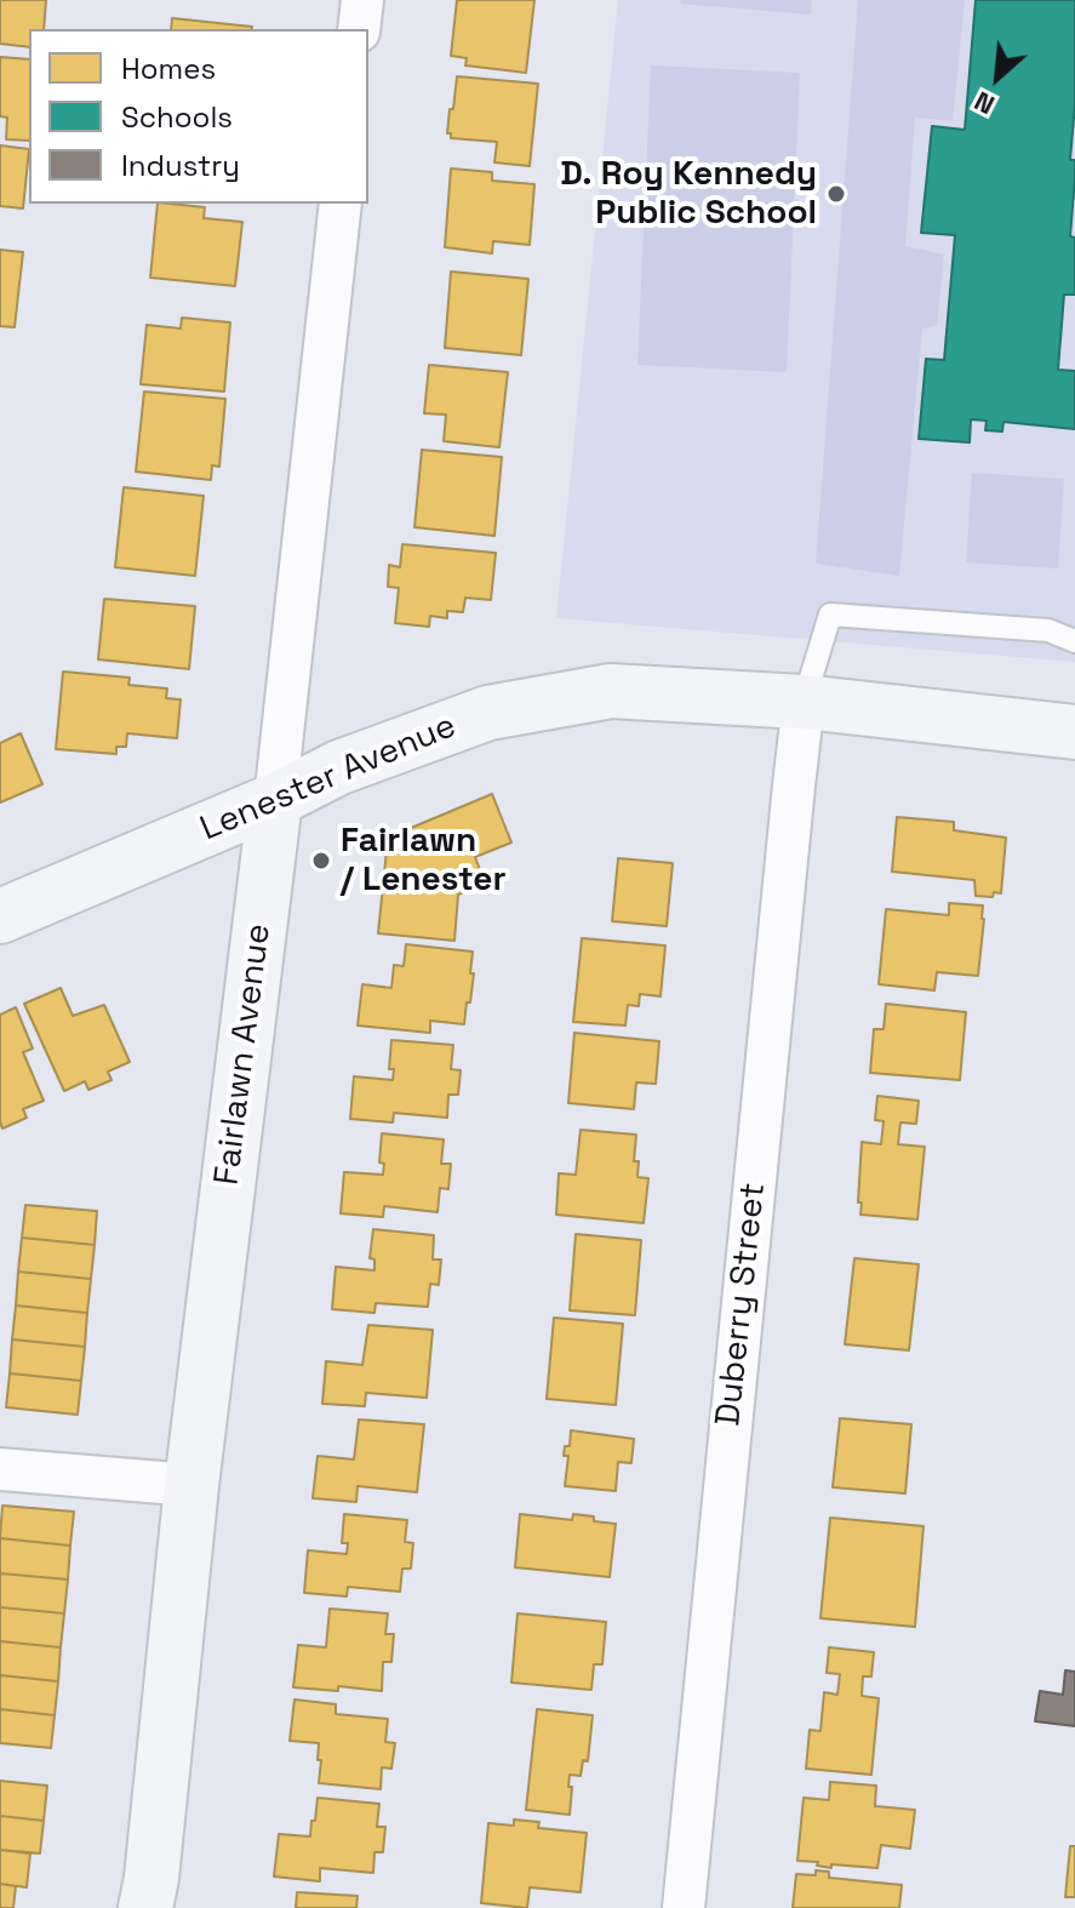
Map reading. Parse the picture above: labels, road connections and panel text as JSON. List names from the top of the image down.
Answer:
{
  "streets": {
    "street": ["Lenester Avenue", "Fairlawn Avenue", "Duberry Street"]
  },
  "crossings": [
    ["Lenester Avenue", "Fairlawn Avenue"],
    ["Lenester Avenue", "Duberry Street"]
  ],
  "places": ["D. Roy Kennedy Public School", "Fairlawn / Lenester"],
  "legend": ["Homes", "Schools", "Industry"],
  "north": "bottom left"
}
